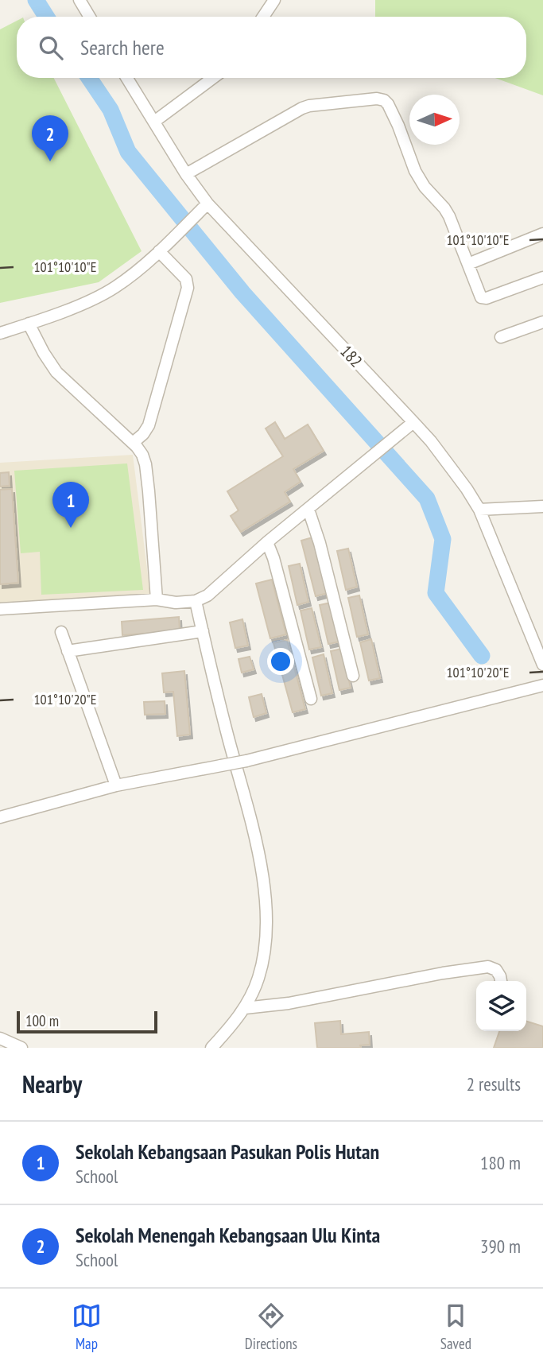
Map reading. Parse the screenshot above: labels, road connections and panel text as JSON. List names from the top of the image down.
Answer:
{
  "streets": {
    "street": ["182"]
  },
  "scale_bar": "100 m",
  "north": "right",
  "page": {
    "search": "Search here",
    "pins": ["2", "1"],
    "scale": "100 m",
    "heading": ["Nearby", "2 results"],
    "list": [
      {
        "mark": "1",
        "name": "Sekolah Kebangsaan Pasukan Polis Hutan",
        "note": "School",
        "value": "180 m"
      },
      {
        "mark": "2",
        "name": "Sekolah Menengah Kebangsaan Ulu Kinta",
        "note": "School",
        "value": "390 m"
      }
    ],
    "nav": ["Map", "Directions", "Saved"]
  },
  "coordinates": ["101°10'10\"E", "101°10'20\"E"]
}
